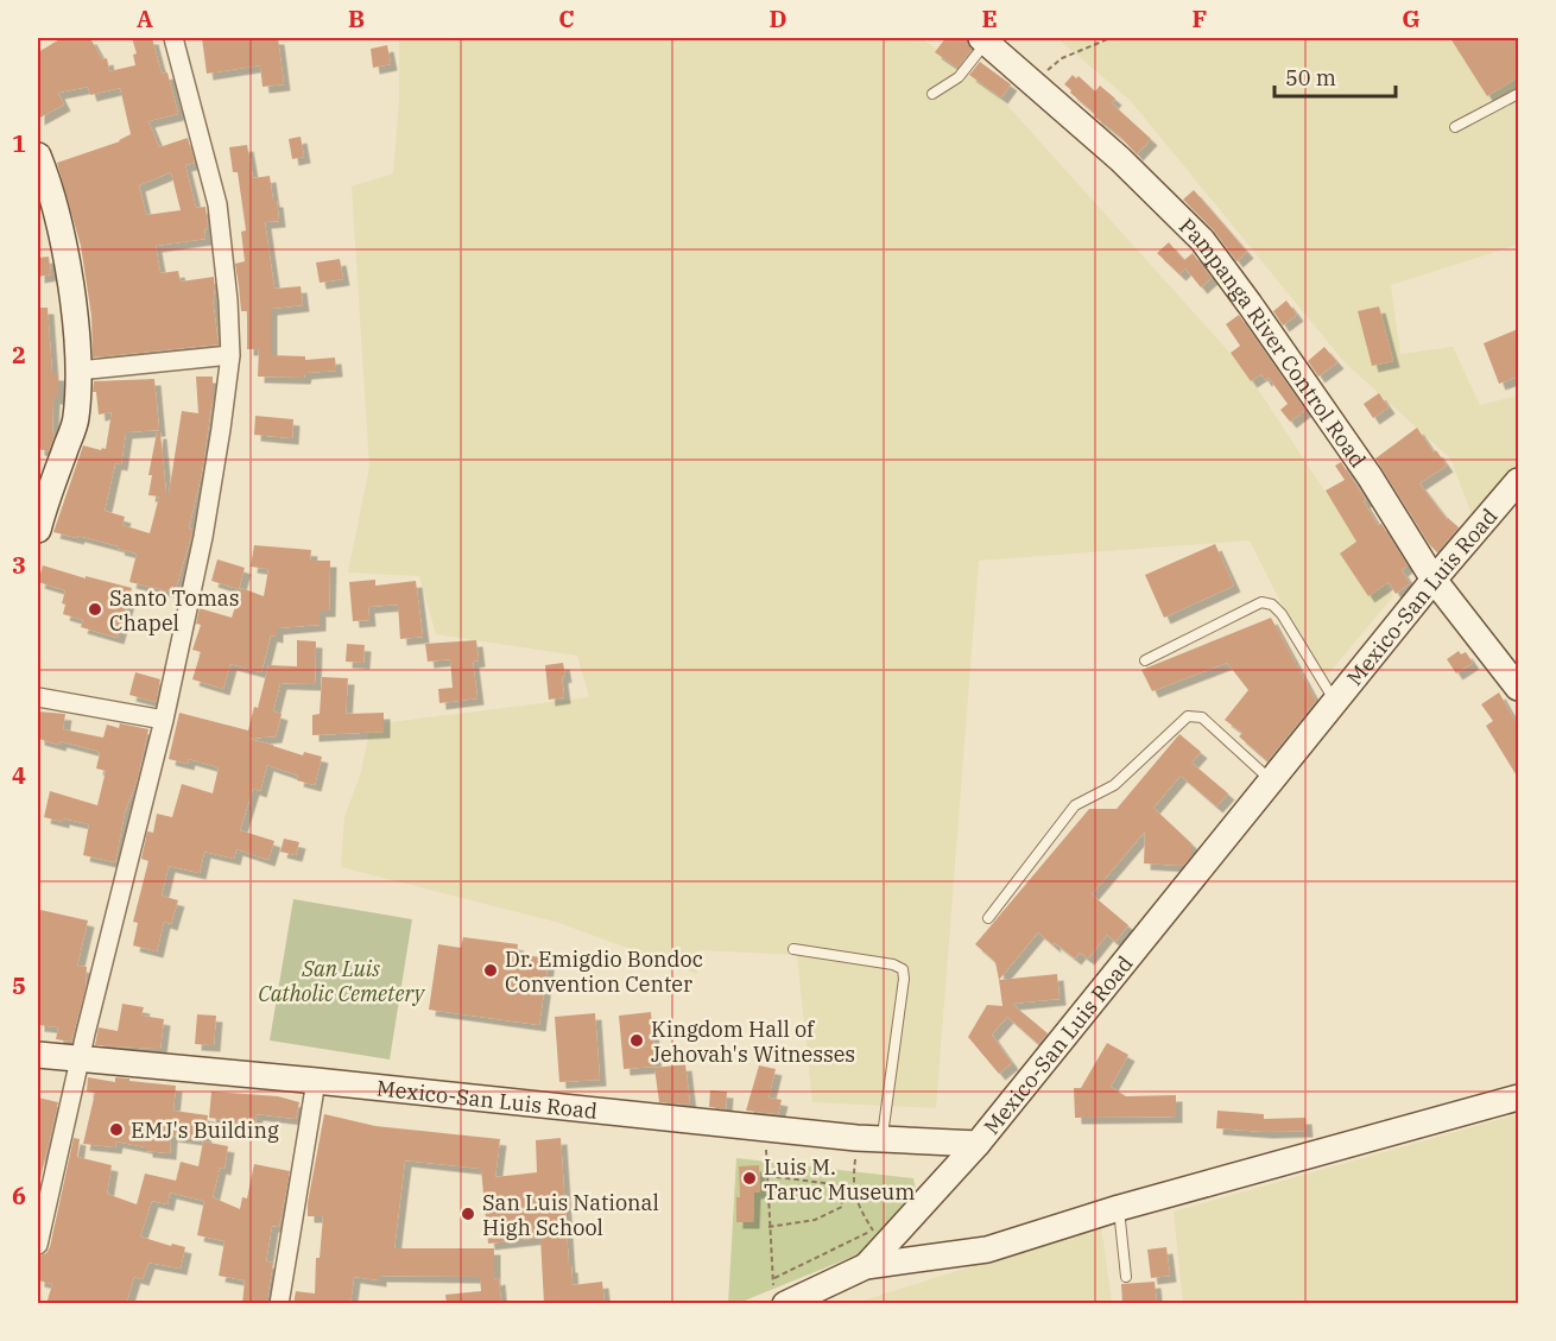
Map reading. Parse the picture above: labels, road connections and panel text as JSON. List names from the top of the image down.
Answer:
{
  "streets": {
    "main road": ["Pampanga River Control Road", "Mexico-San Luis Road"]
  },
  "crossings": [
    ["Pampanga River Control Road", "Mexico-San Luis Road"]
  ],
  "parks": ["San Luis Catholic Cemetery"],
  "places": [
    "Santo Tomas Chapel",
    "Dr. Emigdio Bondoc Convention Center",
    "Kingdom Hall of Jehovah's Witnesses",
    "EMJ's Building",
    "Luis M. Taruc Museum",
    "San Luis National High School"
  ],
  "scale_bar": "50 m",
  "grid": {
    "columns": [
      "A",
      "B",
      "C",
      "D",
      "E",
      "F",
      "G"
    ],
    "rows": [
      "1",
      "2",
      "3",
      "4",
      "5",
      "6"
    ]
  }
}
